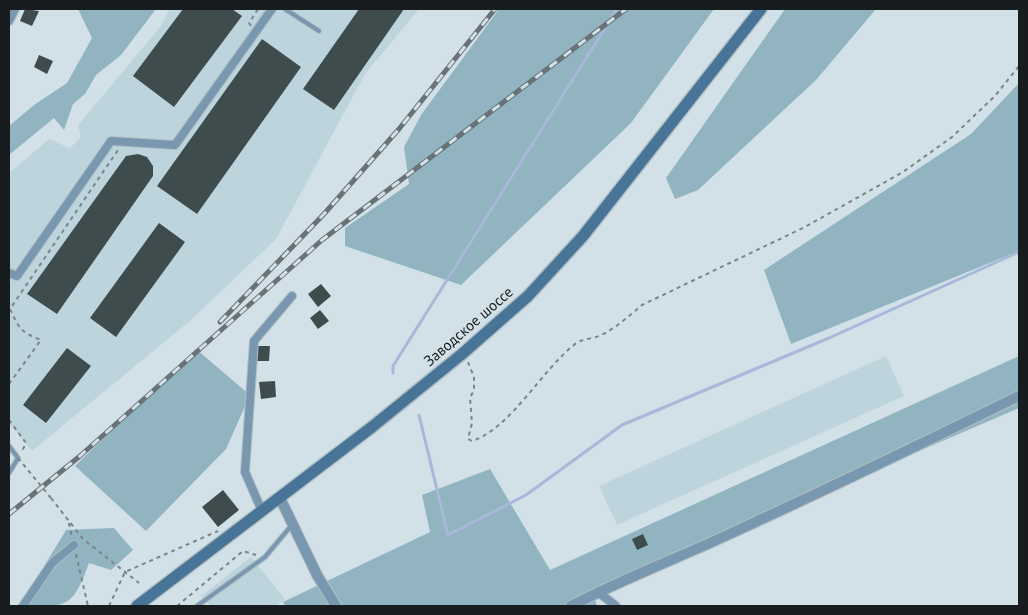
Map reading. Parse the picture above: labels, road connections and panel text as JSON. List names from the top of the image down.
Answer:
{
  "streets": {
    "main road": ["Заводское шоссе"]
  }
}
